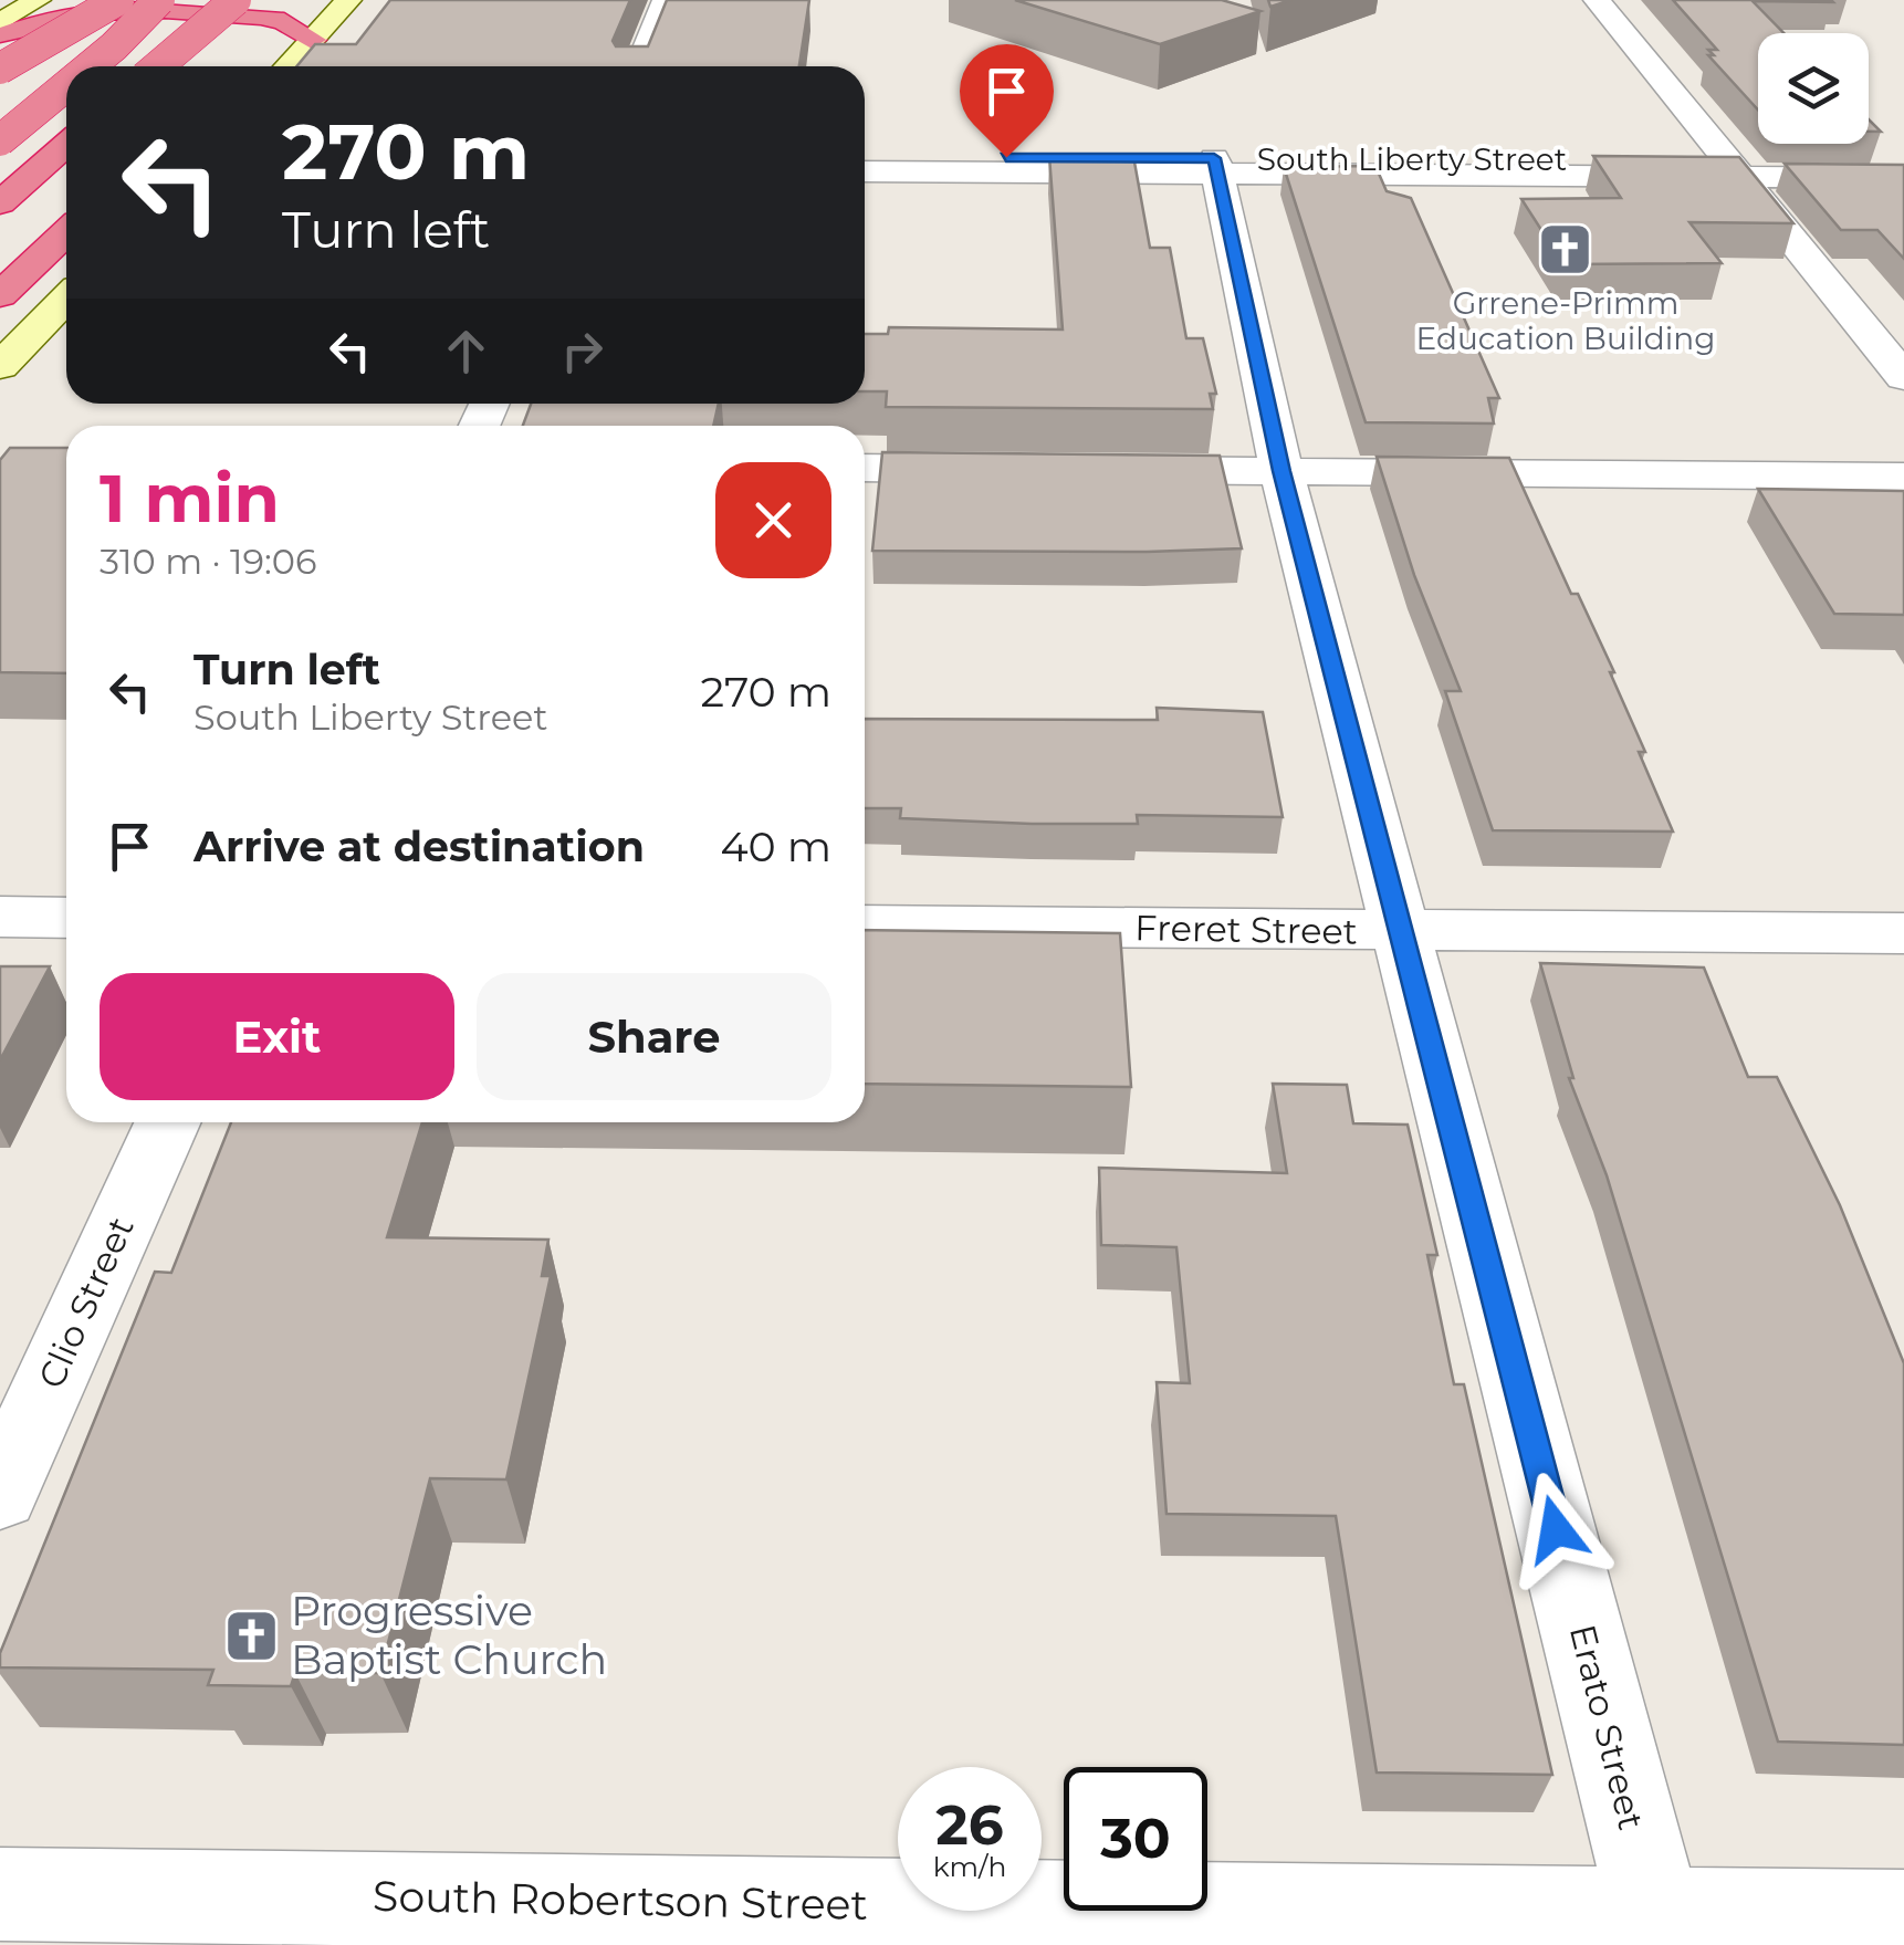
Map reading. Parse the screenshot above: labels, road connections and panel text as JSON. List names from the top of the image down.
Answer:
{
  "streets": {
    "street": [
      "South Liberty Street",
      "Freret Street",
      "Clio Street",
      "Erato Street",
      "South Robertson Street"
    ]
  },
  "crossings": [
    ["South Liberty Street", "Erato Street"],
    ["Freret Street", "Erato Street"],
    ["Erato Street", "South Robertson Street"]
  ],
  "places": {
    "church": ["Grrene-Primm Education Building", "Progressive Baptist Church"]
  },
  "page": {
    "turn": ["270 m", "Turn left"],
    "heading": ["1 min", "310 m · 19:06"],
    "list": [
      {
        "name": "Turn left",
        "note": "South Liberty Street",
        "value": "270 m"
      },
      {
        "name": "Arrive at destination",
        "value": "40 m"
      }
    ],
    "buttons": ["Exit", "Share"],
    "speed": "26 km/h",
    "limit": "30"
  }
}
